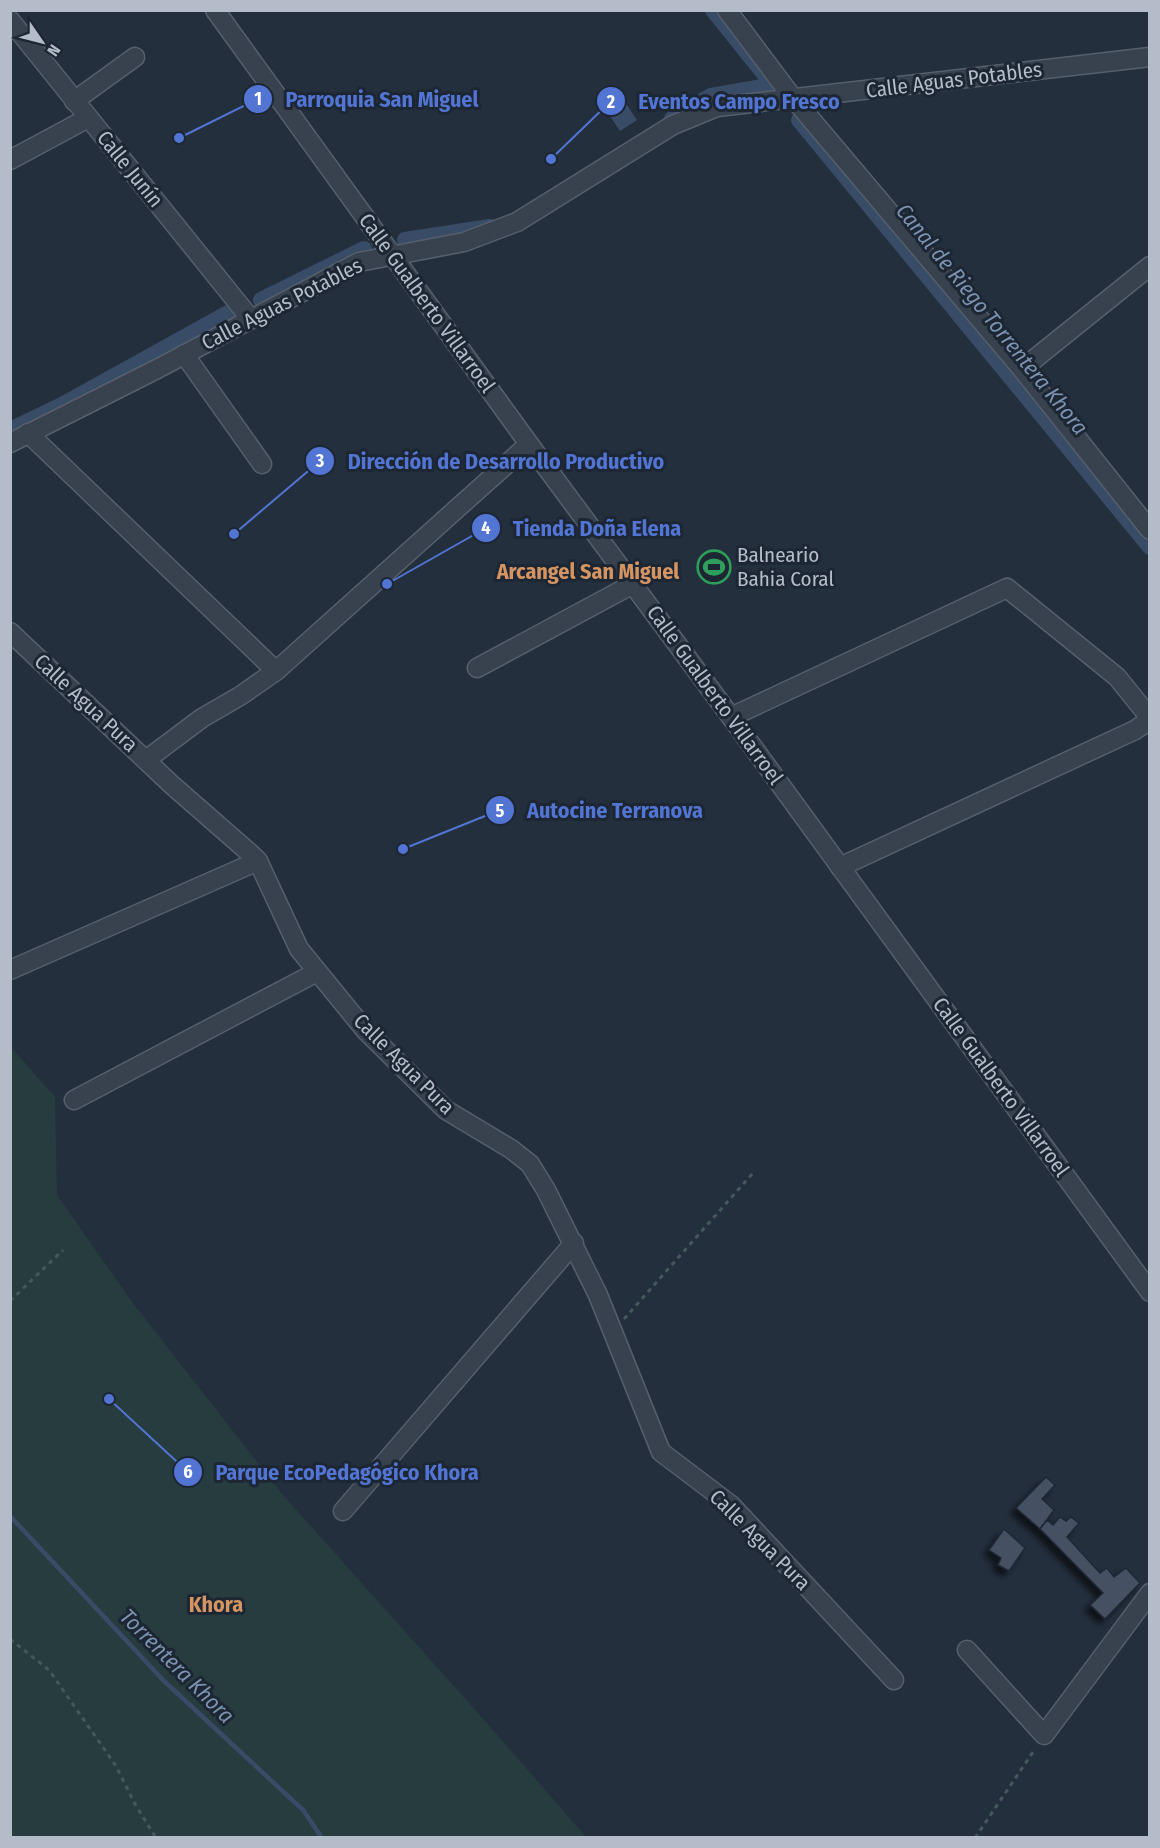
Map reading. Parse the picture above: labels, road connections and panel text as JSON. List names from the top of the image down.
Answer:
{
  "streets": {
    "street": [
      "Calle Aguas Potables",
      "Calle Junín",
      "Calle Gualberto Villarroel",
      "Calle Agua Pura"
    ]
  },
  "crossings": [
    ["Calle Aguas Potables", "Calle Junín"],
    ["Calle Aguas Potables", "Calle Gualberto Villarroel"]
  ],
  "districts": ["Arcangel San Miguel", "Khora"],
  "water": ["Canal de Riego Torrentera Khora", "Torrentera Khora"],
  "places": {
    "other": [
      "Parroquia San Miguel",
      "Eventos Campo Fresco",
      "Dirección de Desarrollo Productivo",
      "Tienda Doña Elena",
      "Autocine Terranova",
      "Parque EcoPedagógico Khora"
    ],
    "sports": ["Balneario Bahia Coral"]
  },
  "north": "bottom right"
}
